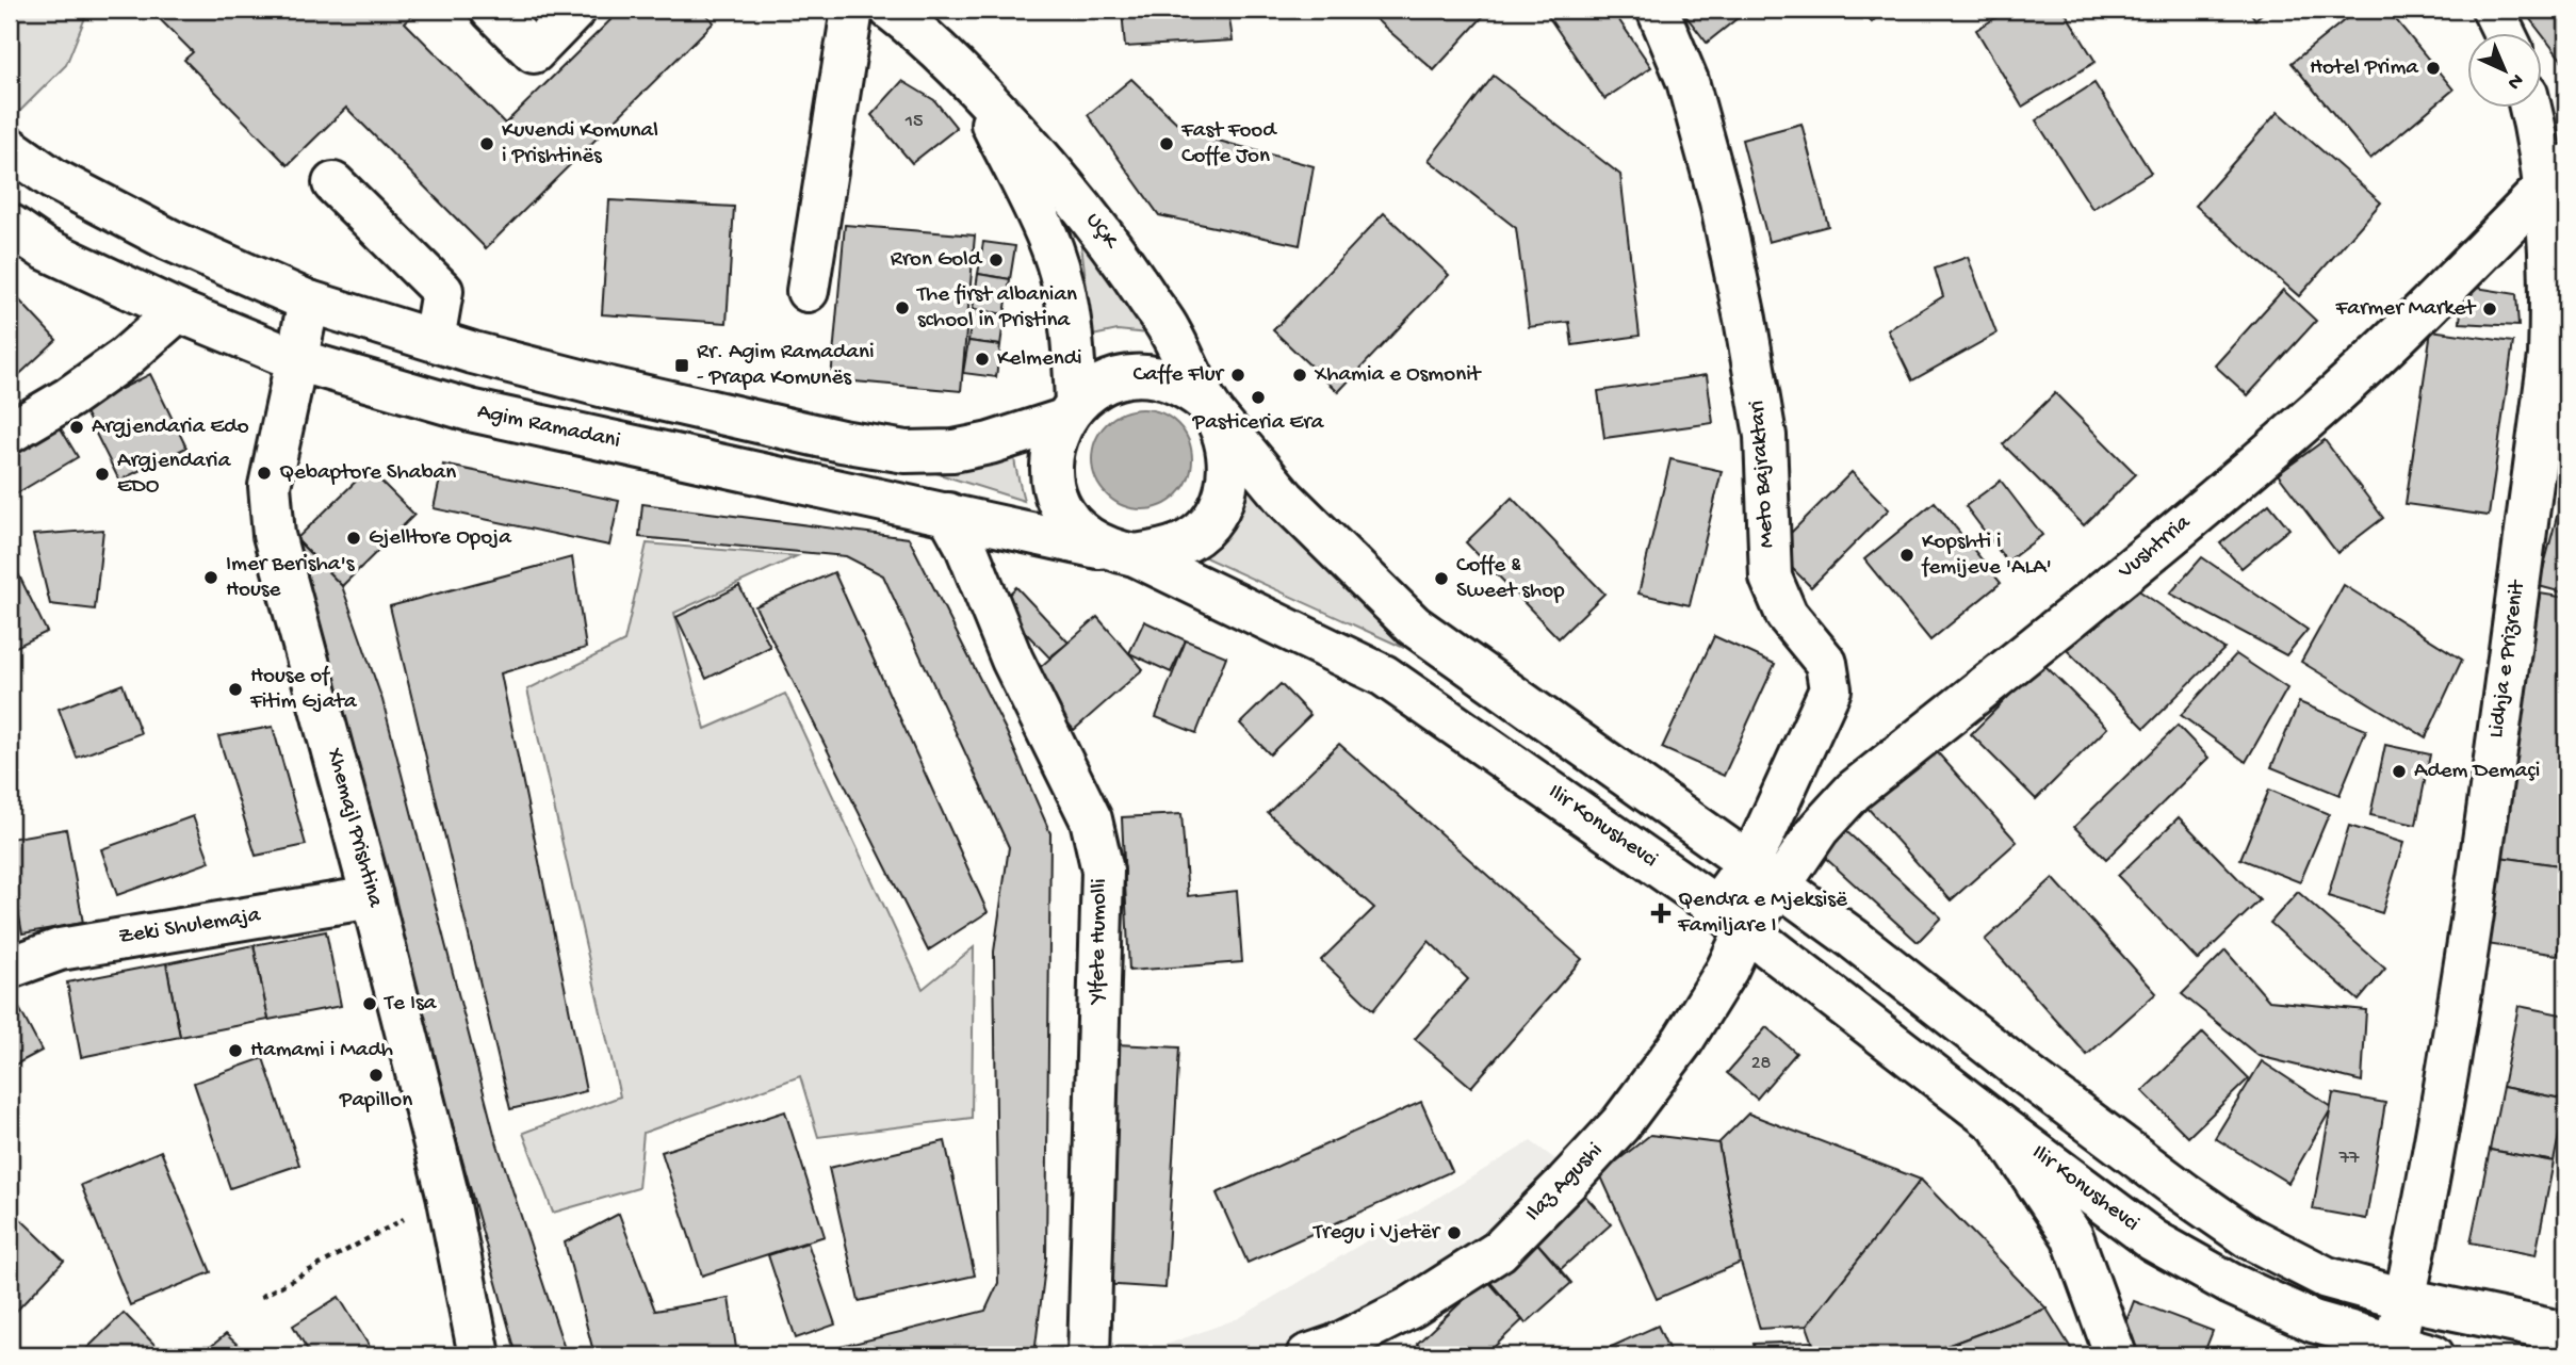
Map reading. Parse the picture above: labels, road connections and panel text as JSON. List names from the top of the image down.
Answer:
{
  "streets": {
    "main road": [
      "UÇK",
      "Agim Ramadani",
      "Meto Bajraktari",
      "Vushtrria",
      "Lidhja e Prizrenit",
      "Ilir Konushevci",
      "Xhemajl Prishtina",
      "Zeki Shulemaja",
      "Ylfete Humolli",
      "Ilaz Agushi"
    ]
  },
  "crossings": [
    ["UÇK", "Agim Ramadani"],
    ["UÇK", "Ilir Konushevci"],
    ["Agim Ramadani", "Ilir Konushevci"],
    ["Agim Ramadani", "Xhemajl Prishtina"],
    ["Agim Ramadani", "Ylfete Humolli"],
    ["Meto Bajraktari", "Vushtrria"],
    ["Meto Bajraktari", "Ilir Konushevci"],
    ["Meto Bajraktari", "Ilaz Agushi"],
    ["Vushtrria", "Lidhja e Prizrenit"],
    ["Lidhja e Prizrenit", "Ilir Konushevci"],
    ["Ilir Konushevci", "Ilaz Agushi"],
    ["Xhemajl Prishtina", "Zeki Shulemaja"]
  ],
  "places": {
    "other": [
      "Hotel Prima",
      "Kuvendi Komunal i Prishtinës",
      "Fast Food Coffe Jon",
      "Rron Gold",
      "The first albanian school in Pristina",
      "Farmer Market",
      "Kelmendi",
      "Caffe Flur",
      "Xhamia e Osmonit",
      "Pasticeria Era",
      "Argjendaria Edo",
      "Qebaptore Shaban",
      "Argjendaria EDO",
      "Gjelltore Opoja",
      "Kopshti i femijeve 'ALA'",
      "Imer Berisha's House",
      "Coffe & Sweet shop",
      "House of Fitim Gjata",
      "Adem Demaçi",
      "Te Isa",
      "Hamami i Madh",
      "Papillon",
      "Tregu i Vjetër"
    ],
    "transit": ["Rr. Agim Ramadani - Prapa Komunës"],
    "health": ["Qendra e Mjeksisë Familjare I"]
  },
  "house_numbers": ["15", "28", "77"],
  "north": "bottom right"
}
